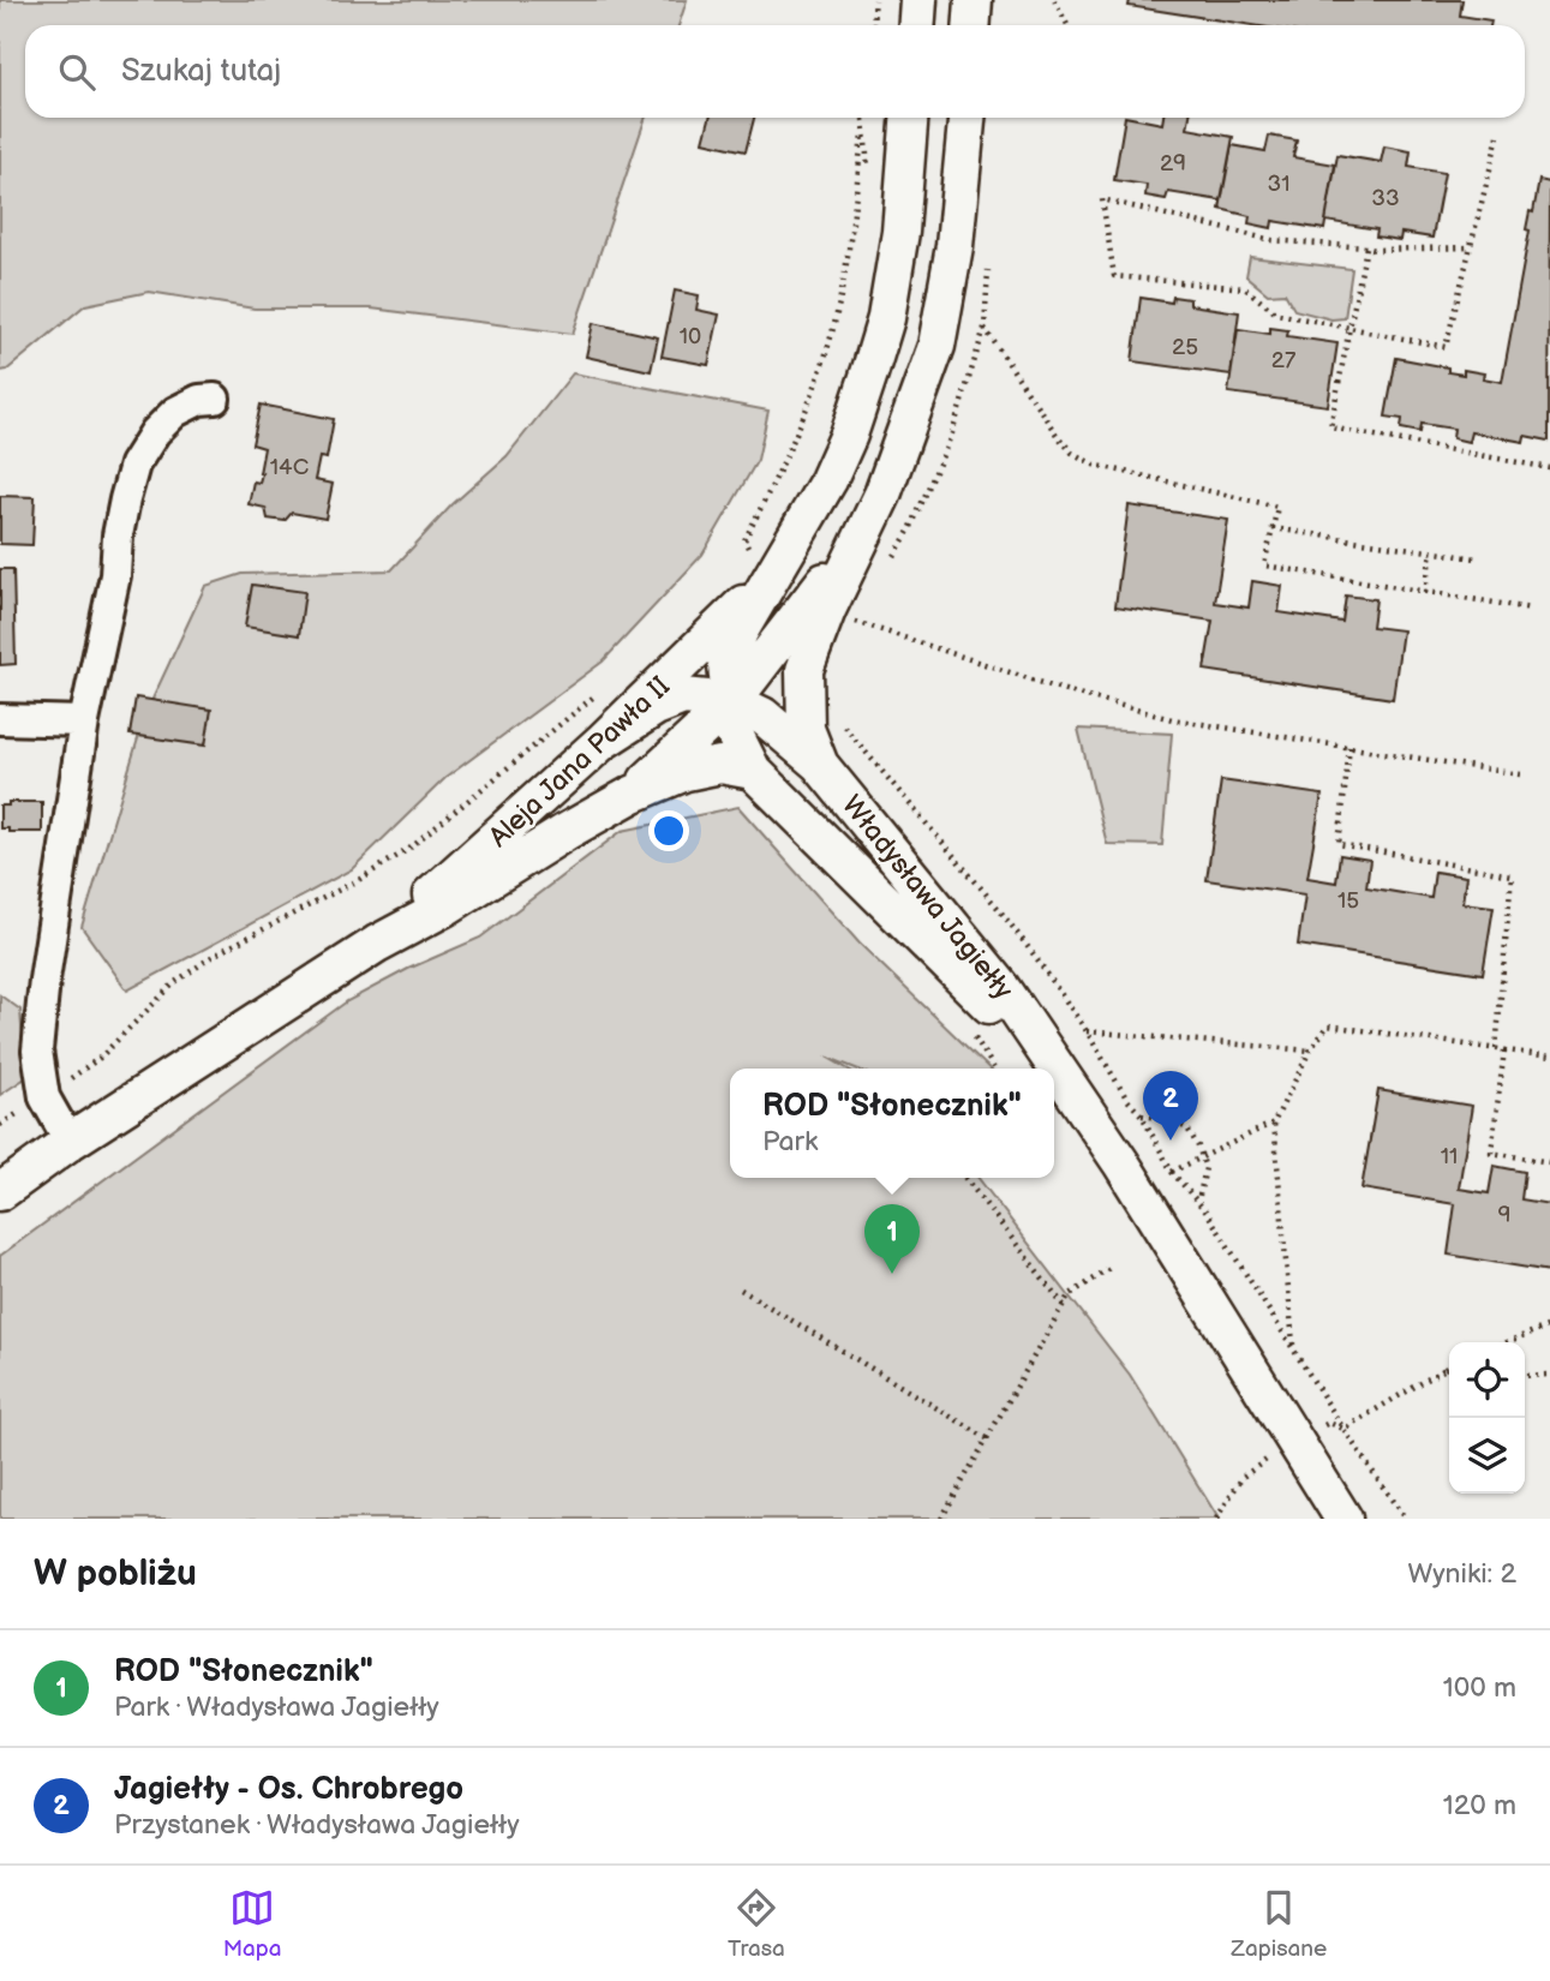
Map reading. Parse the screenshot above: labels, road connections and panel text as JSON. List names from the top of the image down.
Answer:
{
  "streets": {
    "street": ["Aleja Jana Pawła II", "Władysława Jagiełły"]
  },
  "crossings": [
    ["Aleja Jana Pawła II", "Władysława Jagiełły"]
  ],
  "house_numbers": [
    "29",
    "31",
    "33",
    "10",
    "25",
    "27",
    "14C",
    "15",
    "11",
    "9"
  ],
  "page": {
    "search": "Szukaj tutaj",
    "popup": ["ROD \"Słonecznik\"", "Park"],
    "pins": ["2", "1"],
    "heading": ["W pobliżu", "Wyniki: 2"],
    "list": [
      {
        "mark": "1",
        "name": "ROD \"Słonecznik\"",
        "note": "Park · Władysława Jagiełły",
        "value": "100 m"
      },
      {
        "mark": "2",
        "name": "Jagiełły - Os. Chrobrego",
        "note": "Przystanek · Władysława Jagiełły",
        "value": "120 m"
      }
    ],
    "nav": ["Mapa", "Trasa", "Zapisane"]
  }
}
